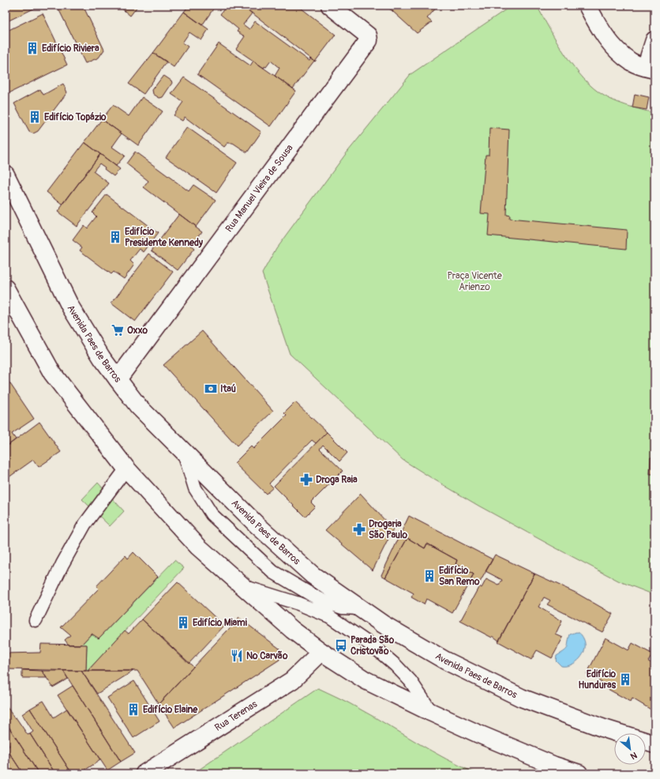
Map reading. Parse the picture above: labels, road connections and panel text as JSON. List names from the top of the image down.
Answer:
{
  "streets": {
    "main road": ["Rua Manuel Vieira de Sousa", "Avenida Paes de Barros", "Rua Terenas"]
  },
  "crossings": [
    ["Rua Manuel Vieira de Sousa", "Avenida Paes de Barros"]
  ],
  "parks": ["Praça Vicente Arienzo"],
  "places": {
    "building": [
      "Edifício Riviera",
      "Edifício Topázio",
      "Edifício Presidente Kennedy",
      "Edifício San Remo",
      "Edifício Miami",
      "Edifício Hunduras",
      "Edifício Elaine"
    ],
    "supermarket": ["Oxxo"],
    "bank": ["Itaú"],
    "pharmacy": ["Droga Raia", "Drogaria São Paulo"],
    "bus stop": ["Parada São Cristovão"],
    "restaurant": ["No Carvão"]
  },
  "north": "bottom right"
}
